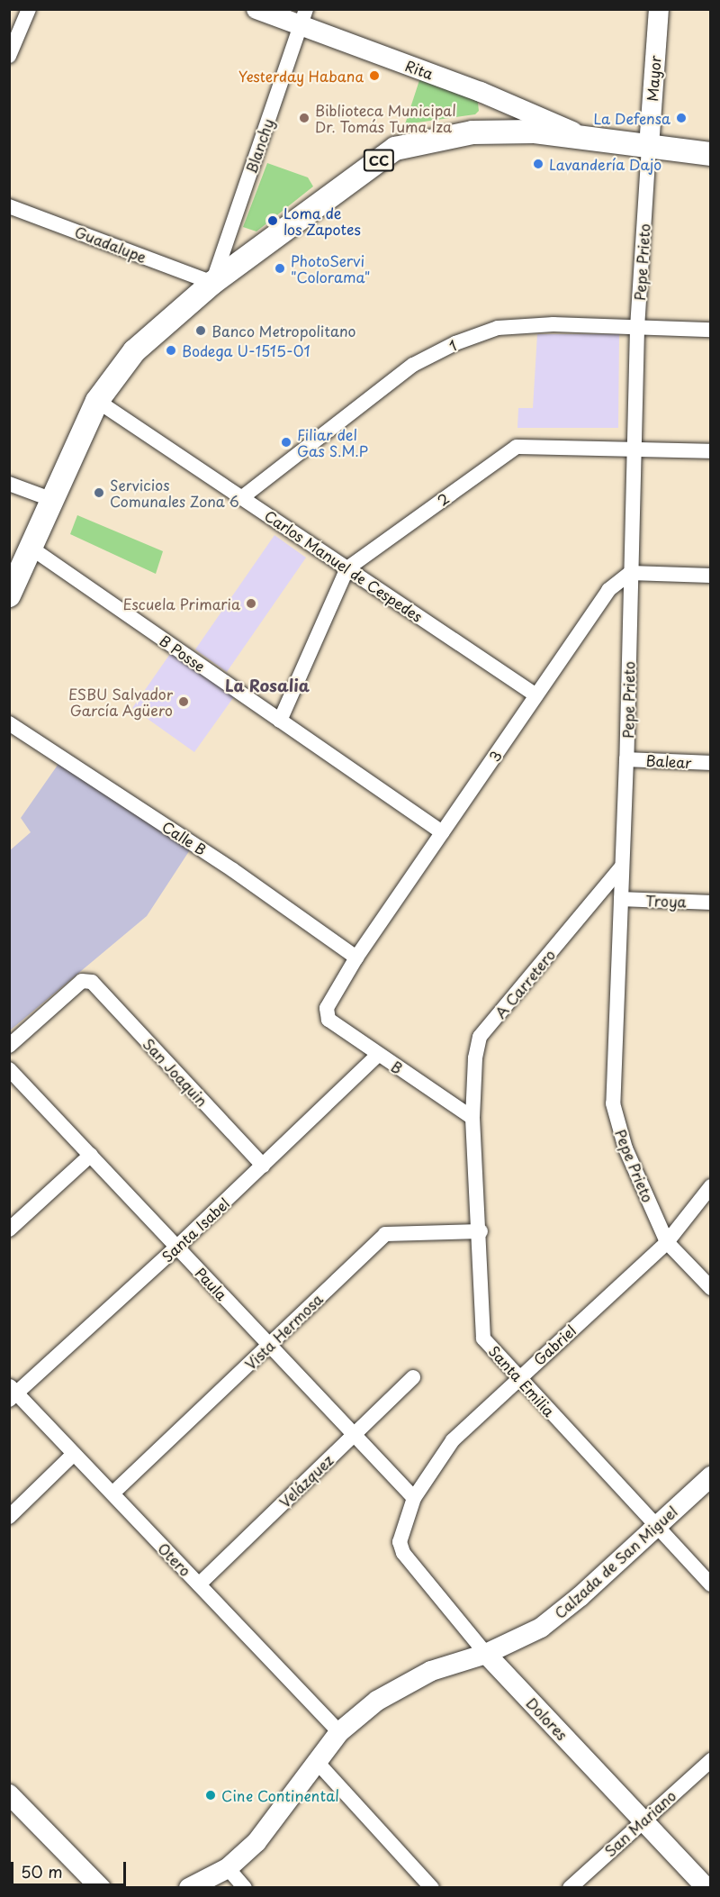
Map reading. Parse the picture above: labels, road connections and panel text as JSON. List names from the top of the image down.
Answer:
{
  "streets": {
    "main road": ["CC"],
    "street": [
      "Rita",
      "Mayor",
      "Blanchy",
      "Guadalupe",
      "Pepe Prieto",
      "1",
      "2",
      "Carlos Manuel de Cespedes",
      "B Posse",
      "3",
      "Balear",
      "Calle B",
      "Troya",
      "A Carretero",
      "B",
      "San Joaquin",
      "Santa Isabel",
      "Paula",
      "Vista Hermosa",
      "Gabriel",
      "Santa Emilia",
      "Velázquez",
      "Otero",
      "Calzada de San Miguel",
      "Dolores",
      "San Mariano"
    ]
  },
  "crossings": [
    ["Rita", "Blanchy"],
    ["Rita", "CC"],
    ["Mayor", "CC"],
    ["Mayor", "Pepe Prieto"],
    ["Blanchy", "CC"],
    ["Blanchy", "Guadalupe"],
    ["CC", "Guadalupe"],
    ["CC", "Pepe Prieto"],
    ["CC", "Carlos Manuel de Cespedes"],
    ["CC", "B Posse"],
    ["Pepe Prieto", "1"],
    ["Pepe Prieto", "2"],
    ["Pepe Prieto", "3"],
    ["Pepe Prieto", "Balear"],
    ["Pepe Prieto", "Troya"],
    ["Pepe Prieto", "A Carretero"],
    ["Pepe Prieto", "Gabriel"],
    ["1", "Carlos Manuel de Cespedes"],
    ["2", "Carlos Manuel de Cespedes"],
    ["Carlos Manuel de Cespedes", "3"],
    ["B Posse", "3"],
    ["3", "Calle B"],
    ["3", "B"],
    ["A Carretero", "B"],
    ["A Carretero", "Santa Emilia"],
    ["B", "Santa Isabel"],
    ["B", "Santa Emilia"],
    ["San Joaquin", "Santa Isabel"],
    ["Santa Isabel", "Paula"],
    ["Santa Isabel", "Otero"],
    ["Paula", "Vista Hermosa"],
    ["Paula", "Gabriel"],
    ["Paula", "Velázquez"],
    ["Vista Hermosa", "Santa Emilia"],
    ["Vista Hermosa", "Otero"],
    ["Gabriel", "Santa Emilia"],
    ["Gabriel", "Dolores"],
    ["Santa Emilia", "Calzada de San Miguel"],
    ["Velázquez", "Otero"],
    ["Otero", "Calzada de San Miguel"],
    ["Calzada de San Miguel", "Dolores"],
    ["Dolores", "San Mariano"]
  ],
  "districts": ["La Rosalia"],
  "places": [
    "Yesterday Habana",
    "Biblioteca Municipal Dr. Tomás Tuma Iza",
    "La Defensa",
    "Lavandería Dajo",
    "Loma de los Zapotes",
    "PhotoServi \"Colorama\"",
    "Banco Metropolitano",
    "Bodega U-1515-01",
    "Filiar del Gas S.M.P",
    "Servicios Comunales Zona 6",
    "Escuela Primaria",
    "ESBU Salvador García Agüero",
    "Cine Continental"
  ],
  "scale_bar": "50 m"
}
